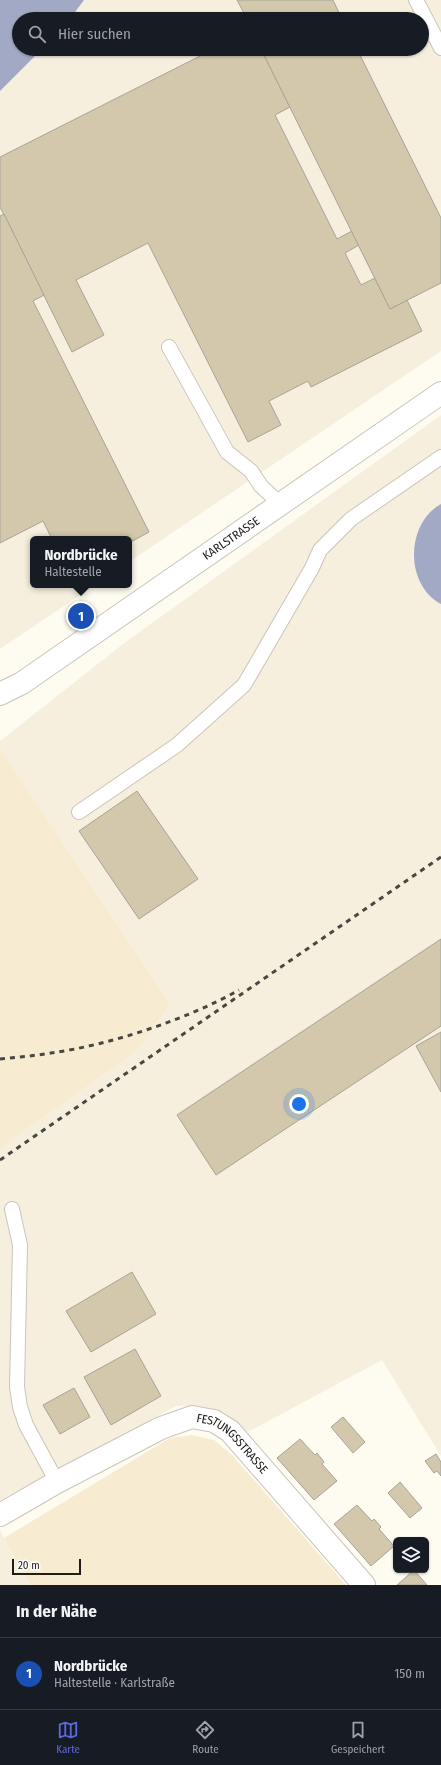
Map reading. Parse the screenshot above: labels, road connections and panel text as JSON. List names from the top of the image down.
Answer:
{
  "streets": {
    "street": ["KARLSTRASSE", "FESTUNGSSTRASSE"]
  },
  "scale_bar": "20 m",
  "page": {
    "search": "Hier suchen",
    "popup": ["Nordbrücke", "Haltestelle"],
    "pins": "1",
    "scale": "20 m",
    "heading": "In der Nähe",
    "list": [
      {
        "mark": "1",
        "name": "Nordbrücke",
        "note": "Haltestelle · Karlstraße",
        "value": "150 m"
      }
    ],
    "nav": ["Karte", "Route", "Gespeichert"]
  }
}
